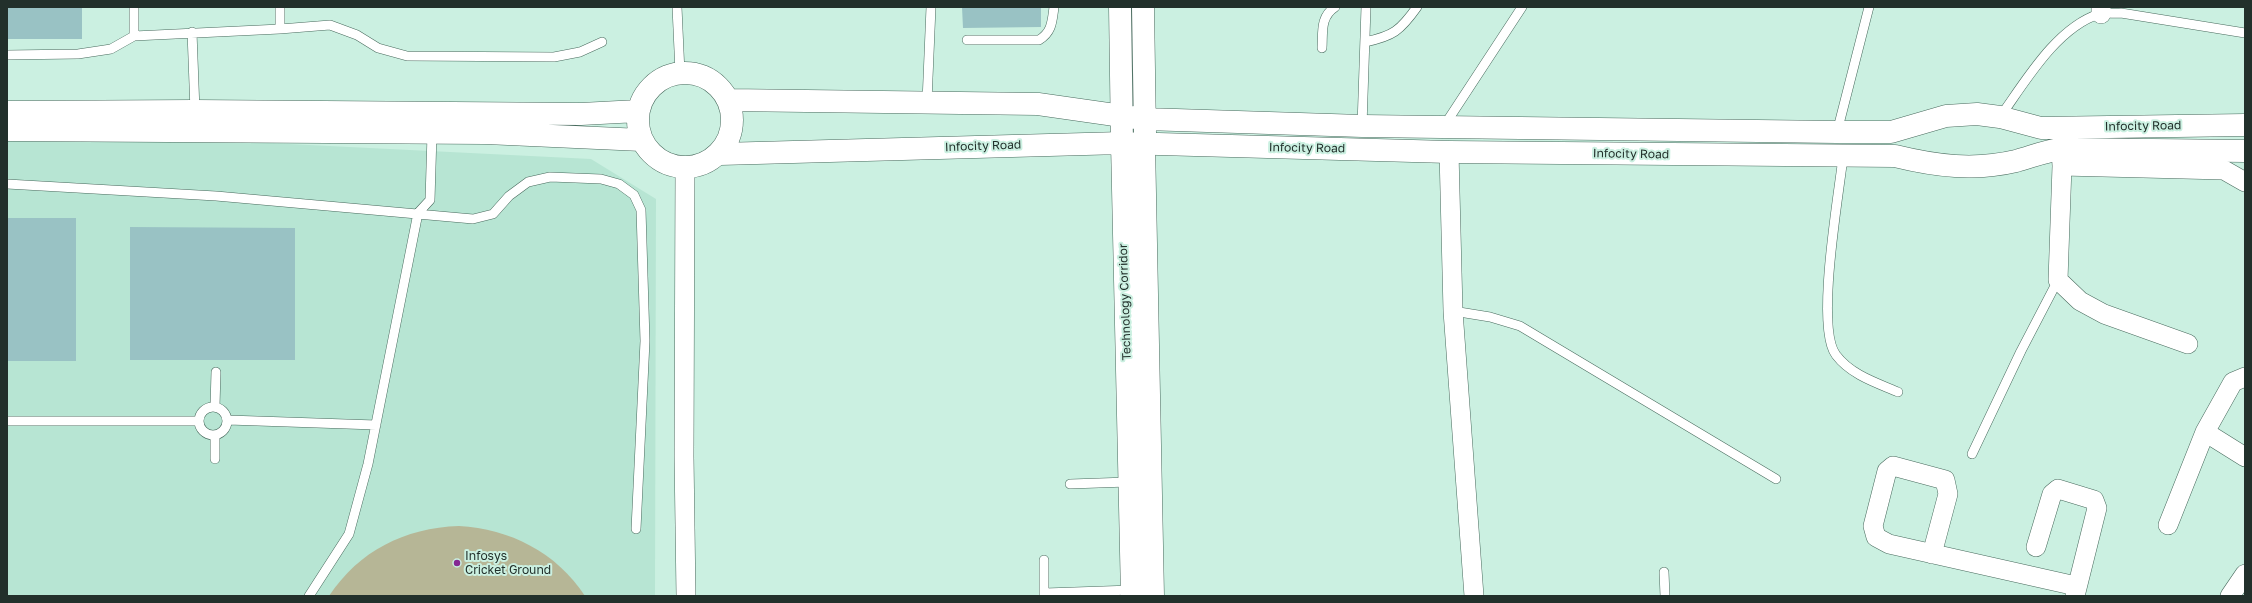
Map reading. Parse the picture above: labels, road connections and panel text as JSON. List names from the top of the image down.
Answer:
{
  "streets": {
    "street": ["Infocity Road", "Technology Corridor"]
  },
  "crossings": [
    ["Infocity Road", "Technology Corridor"]
  ],
  "places": ["Infosys Cricket Ground"]
}
